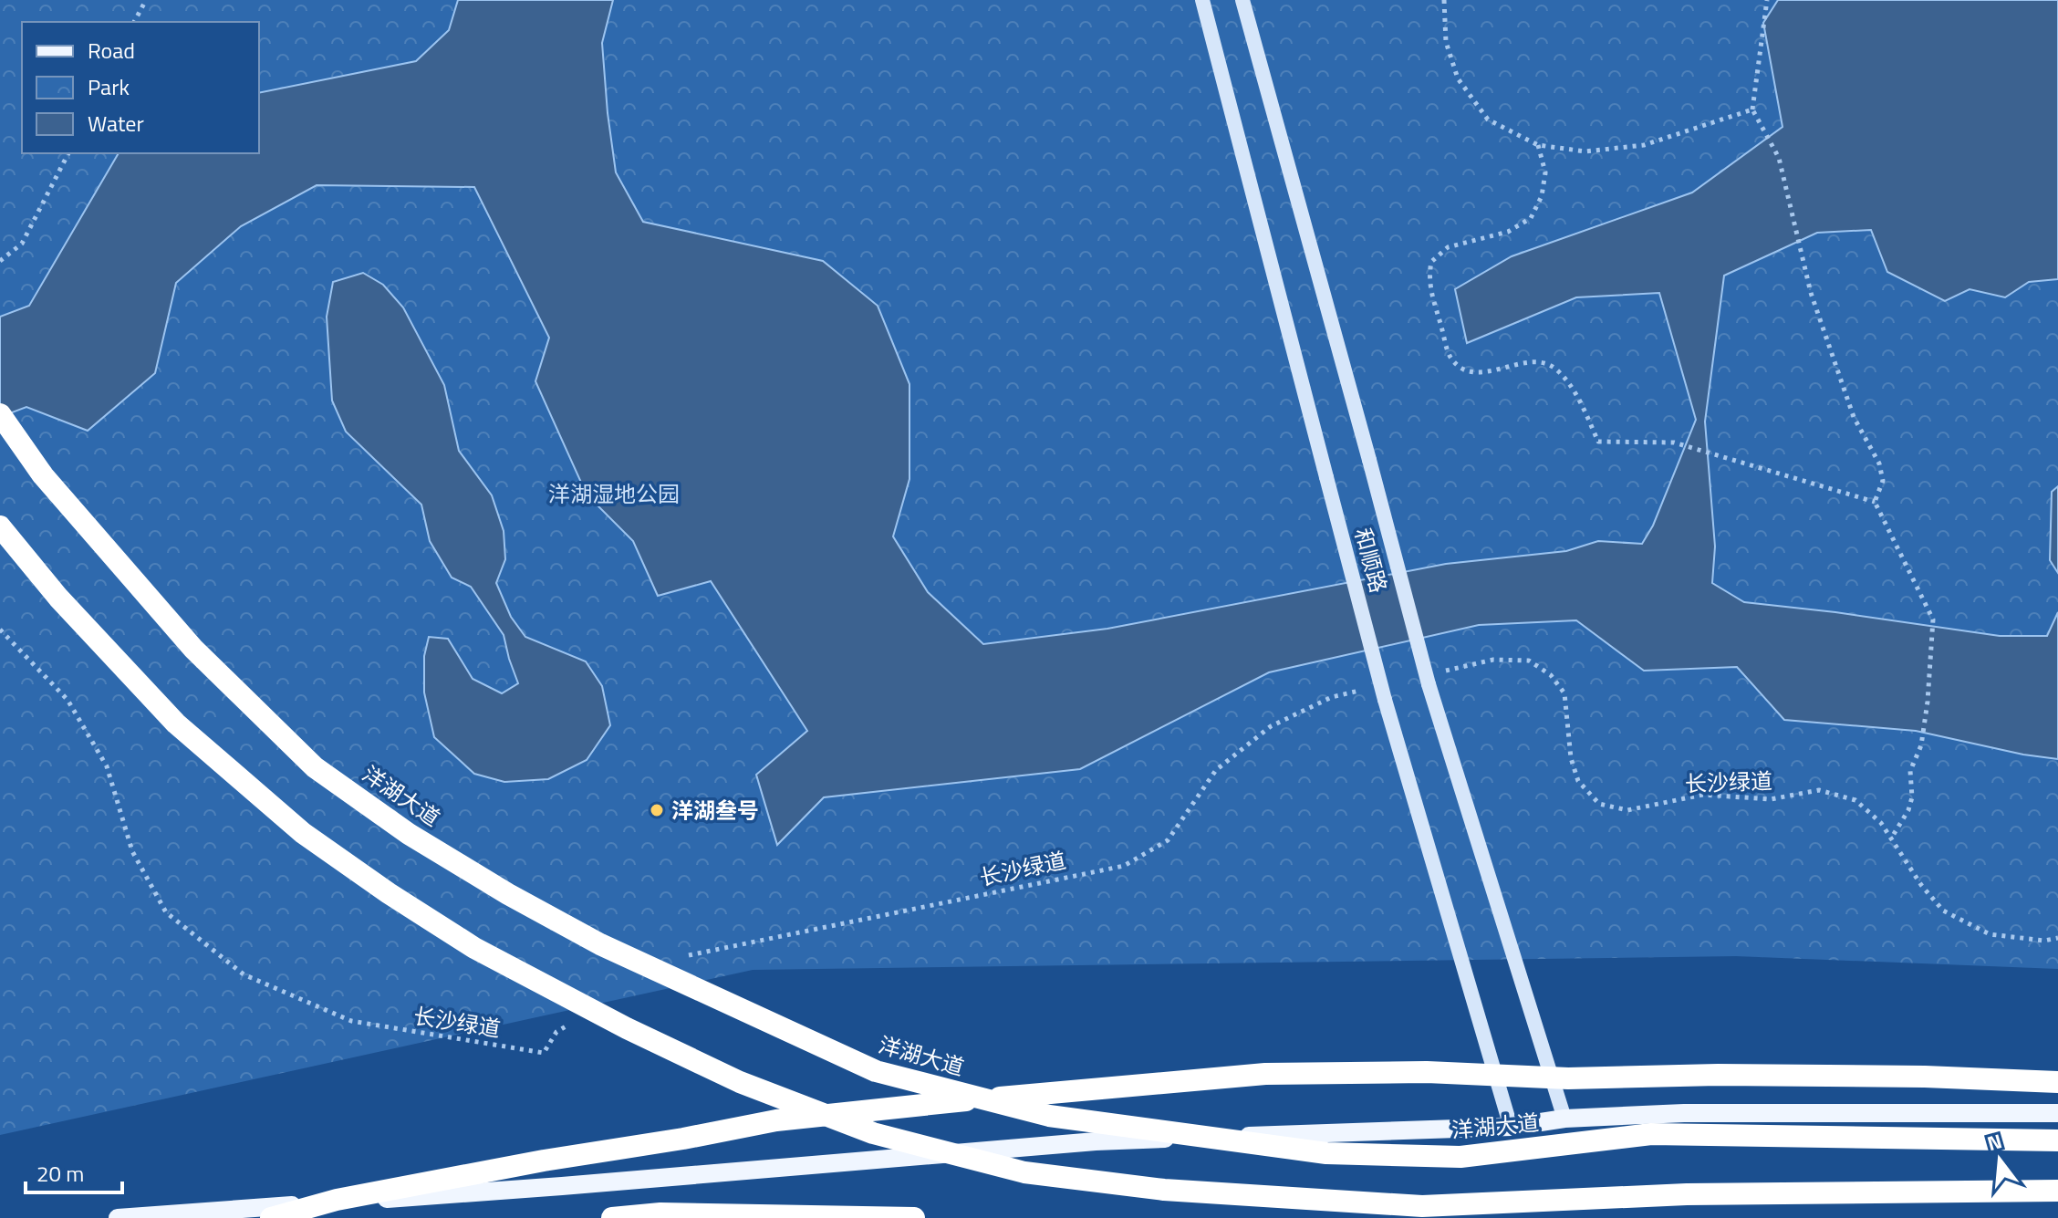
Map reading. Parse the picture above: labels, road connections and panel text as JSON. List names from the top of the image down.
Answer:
{
  "streets": {
    "highway": ["洋湖大道"],
    "main road": ["和顺路"],
    "path": ["长沙绿道"]
  },
  "parks": ["洋湖湿地公园"],
  "places": ["洋湖叁号"],
  "legend": ["Road", "Park", "Water"],
  "scale_bar": "20 m",
  "north": "top"
}
